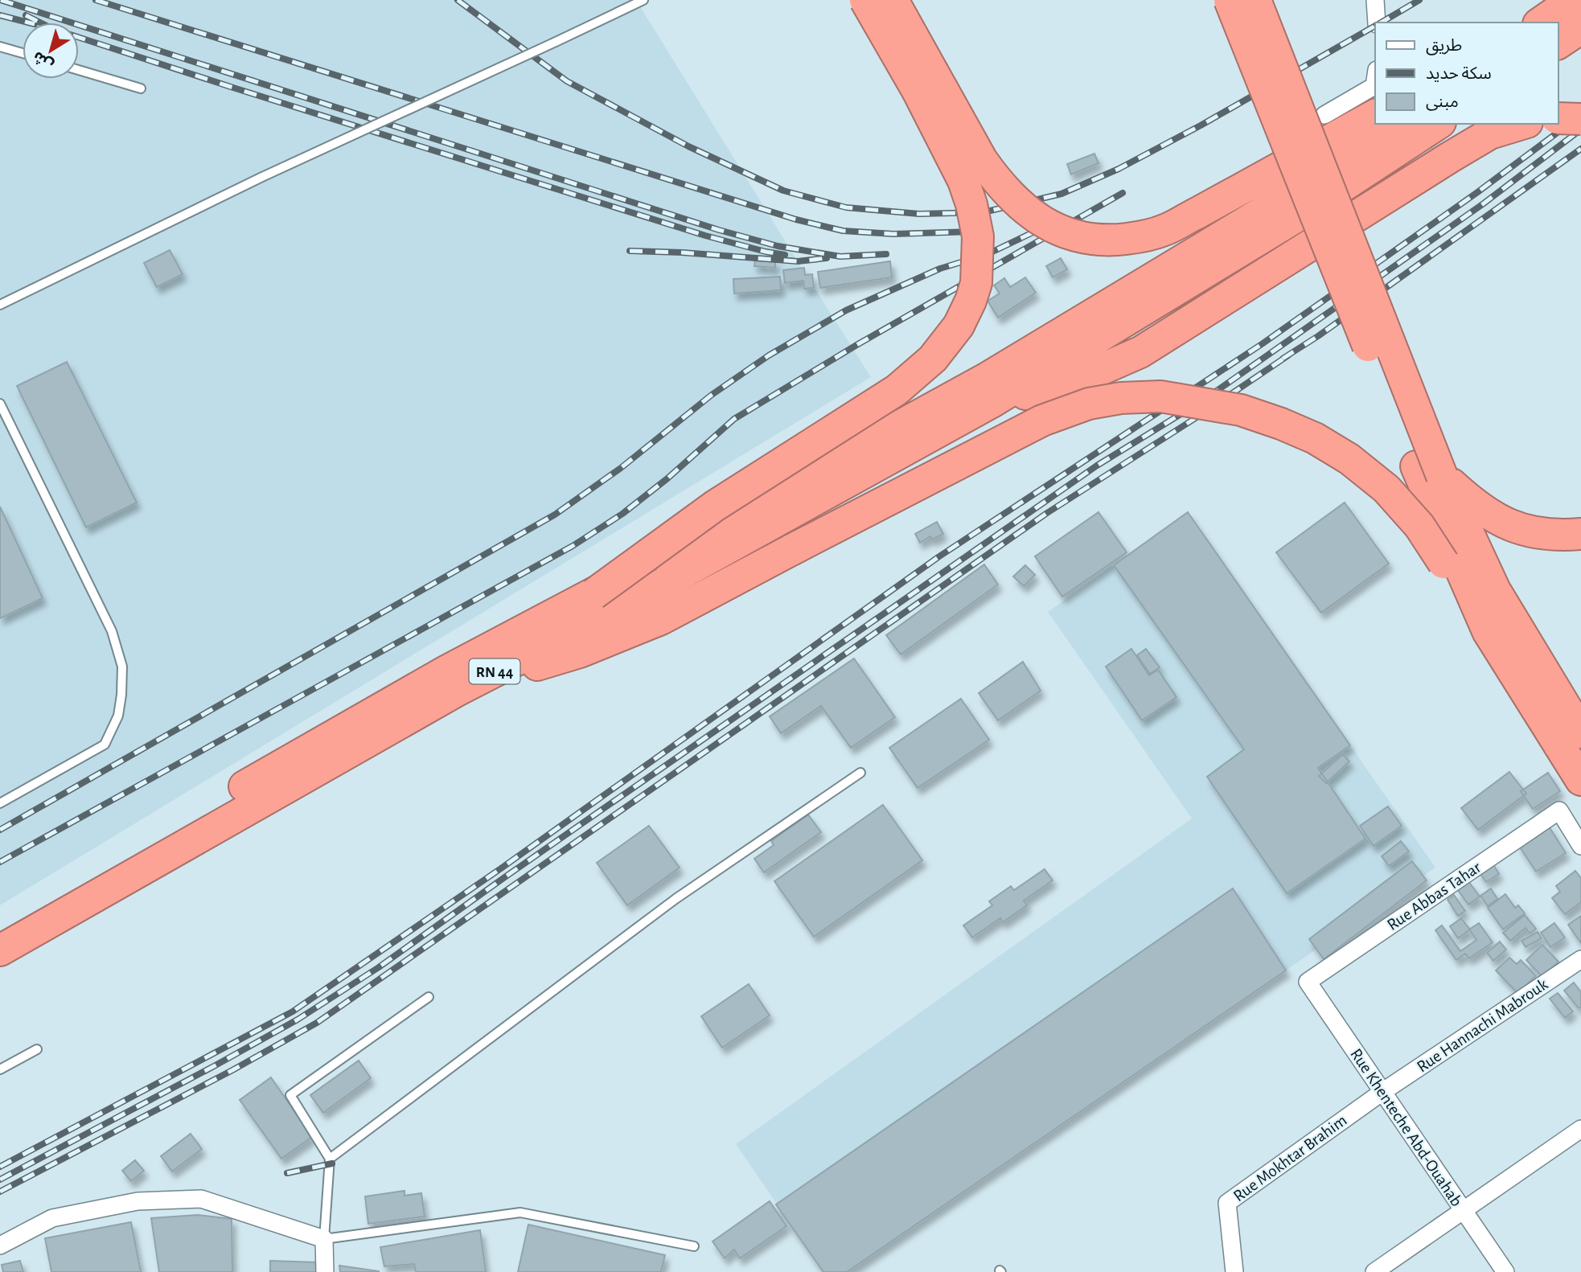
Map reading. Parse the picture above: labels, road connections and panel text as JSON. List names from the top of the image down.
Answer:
{
  "streets": {
    "highway": ["RN 44"],
    "street": [
      "Rue Abbas Tahar",
      "Rue Hannachi Mabrouk",
      "Rue Khenteche Abd-Ouahab",
      "Rue Mokhtar Brahim"
    ]
  },
  "crossings": [
    ["Rue Abbas Tahar", "Rue Khenteche Abd-Ouahab"],
    ["Rue Hannachi Mabrouk", "Rue Khenteche Abd-Ouahab"],
    ["Rue Hannachi Mabrouk", "Rue Mokhtar Brahim"],
    ["Rue Khenteche Abd-Ouahab", "Rue Mokhtar Brahim"]
  ],
  "legend": ["طريق", "سكة حديد", "مبنى"],
  "north": "bottom left"
}
